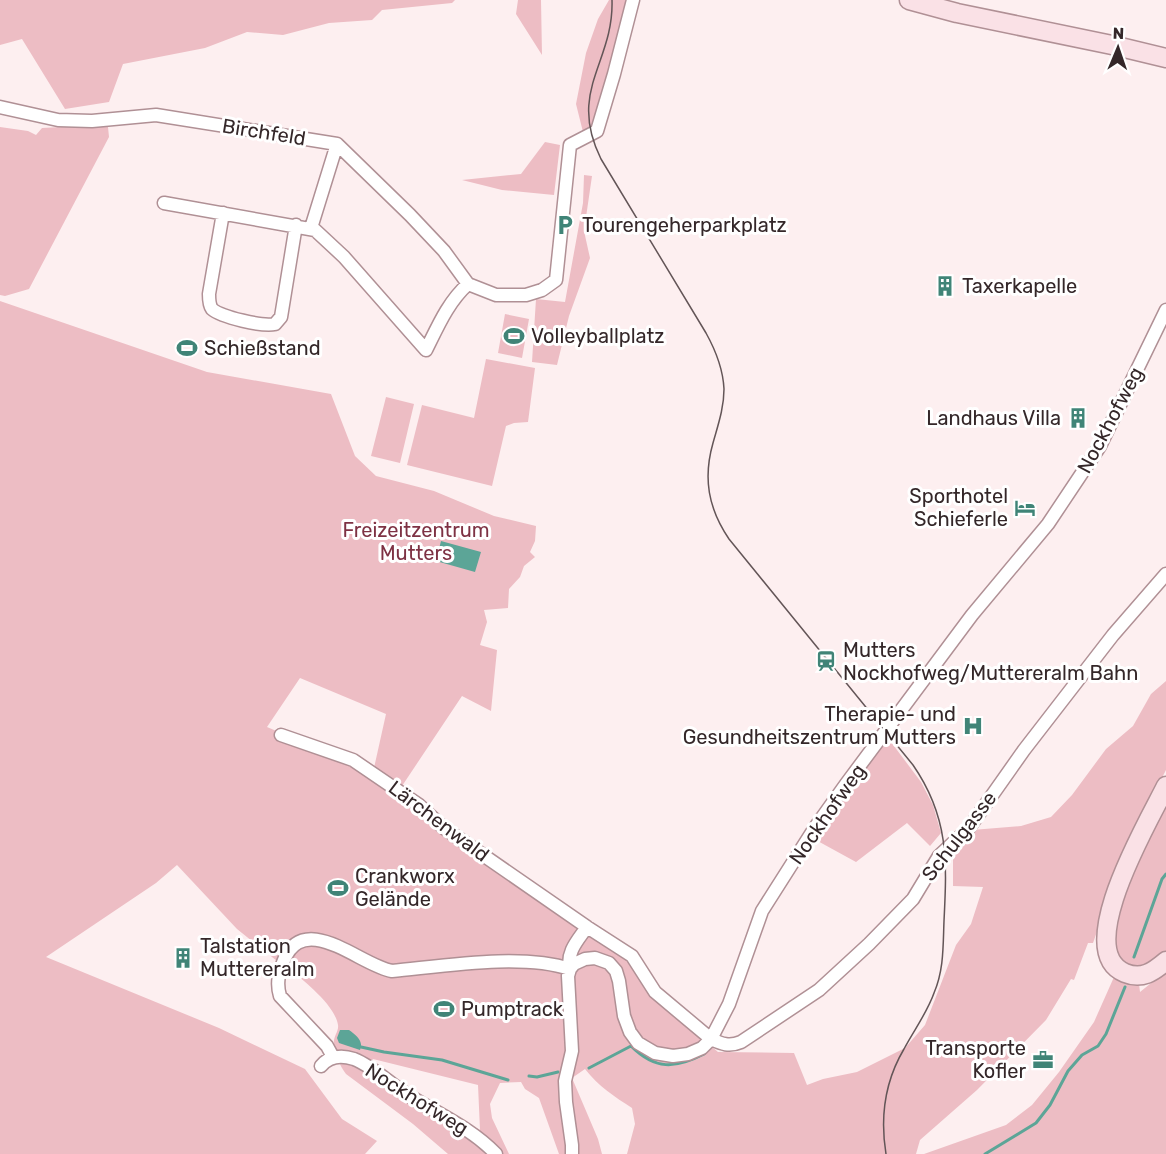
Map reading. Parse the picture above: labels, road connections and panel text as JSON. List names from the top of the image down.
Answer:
{
  "streets": {
    "street": [
      "Birchfeld",
      "Nockhofweg",
      "Lärchenwald",
      "Schulgasse"
    ]
  },
  "crossings": [
    ["Nockhofweg", "Lärchenwald"],
    ["Nockhofweg", "Schulgasse"],
    ["Lärchenwald", "Schulgasse"]
  ],
  "parks": ["Freizeitzentrum Mutters"],
  "places": {
    "parking": ["Tourengeherparkplatz"],
    "building": ["Taxerkapelle", "Landhaus Villa", "Talstation Muttereralm"],
    "sports": [
      "Volleyballplatz",
      "Schießstand",
      "Crankworx Gelände",
      "Pumptrack"
    ],
    "hotel": ["Sporthotel Schieferle"],
    "station": ["Mutters Nockhofweg/Muttereralm Bahn"],
    "hospital": ["Therapie- und Gesundheitszentrum Mutters"],
    "office": ["Transporte Kofler"]
  },
  "north": "top"
}
